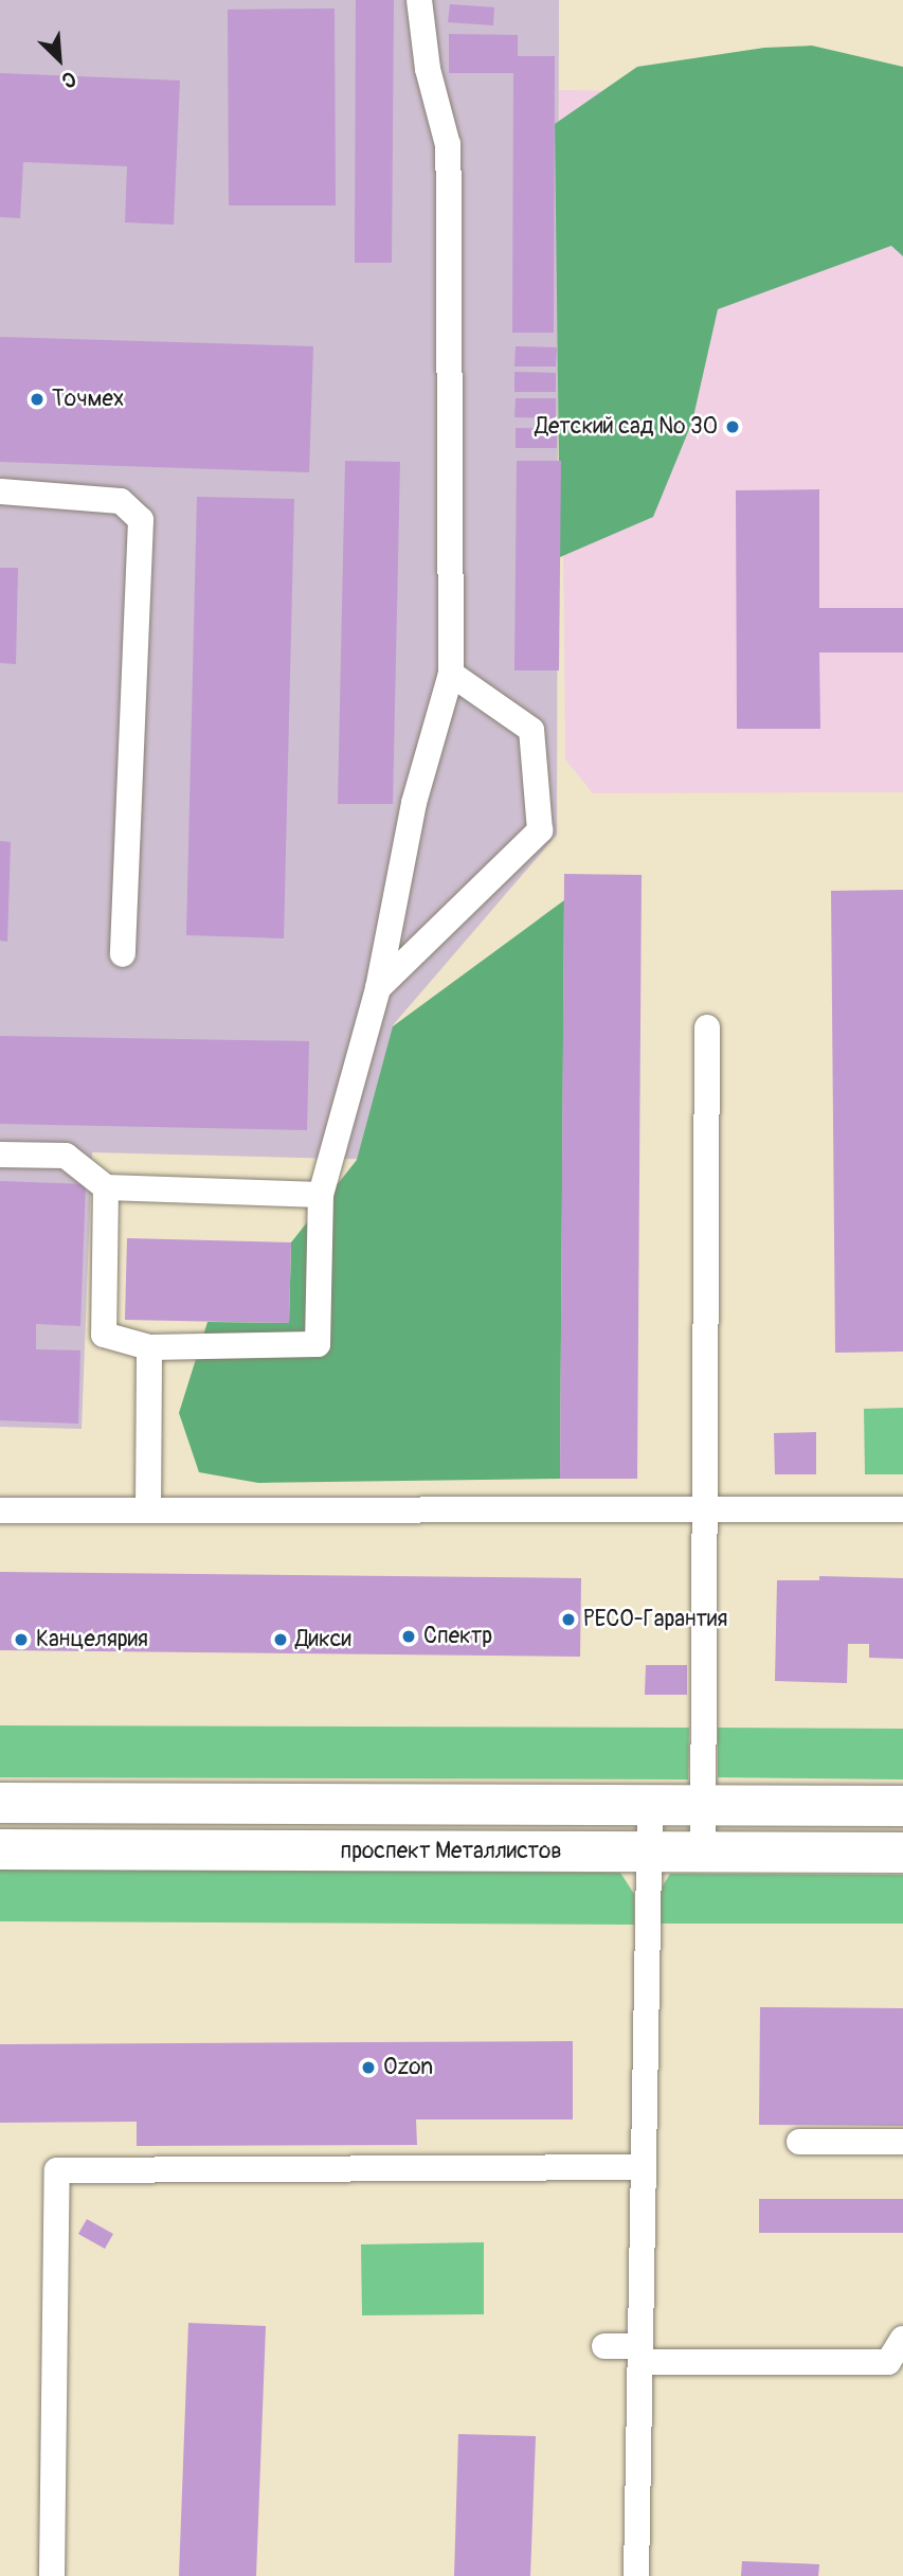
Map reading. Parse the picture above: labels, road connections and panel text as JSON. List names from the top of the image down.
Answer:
{
  "streets": {
    "street": ["проспект Металлистов"]
  },
  "places": [
    "Точмех",
    "Детский сад № 30",
    "РЕСО-Гарантия",
    "Спектр",
    "Канцелярия",
    "Дикси",
    "Ozon"
  ],
  "north": "bottom right"
}
